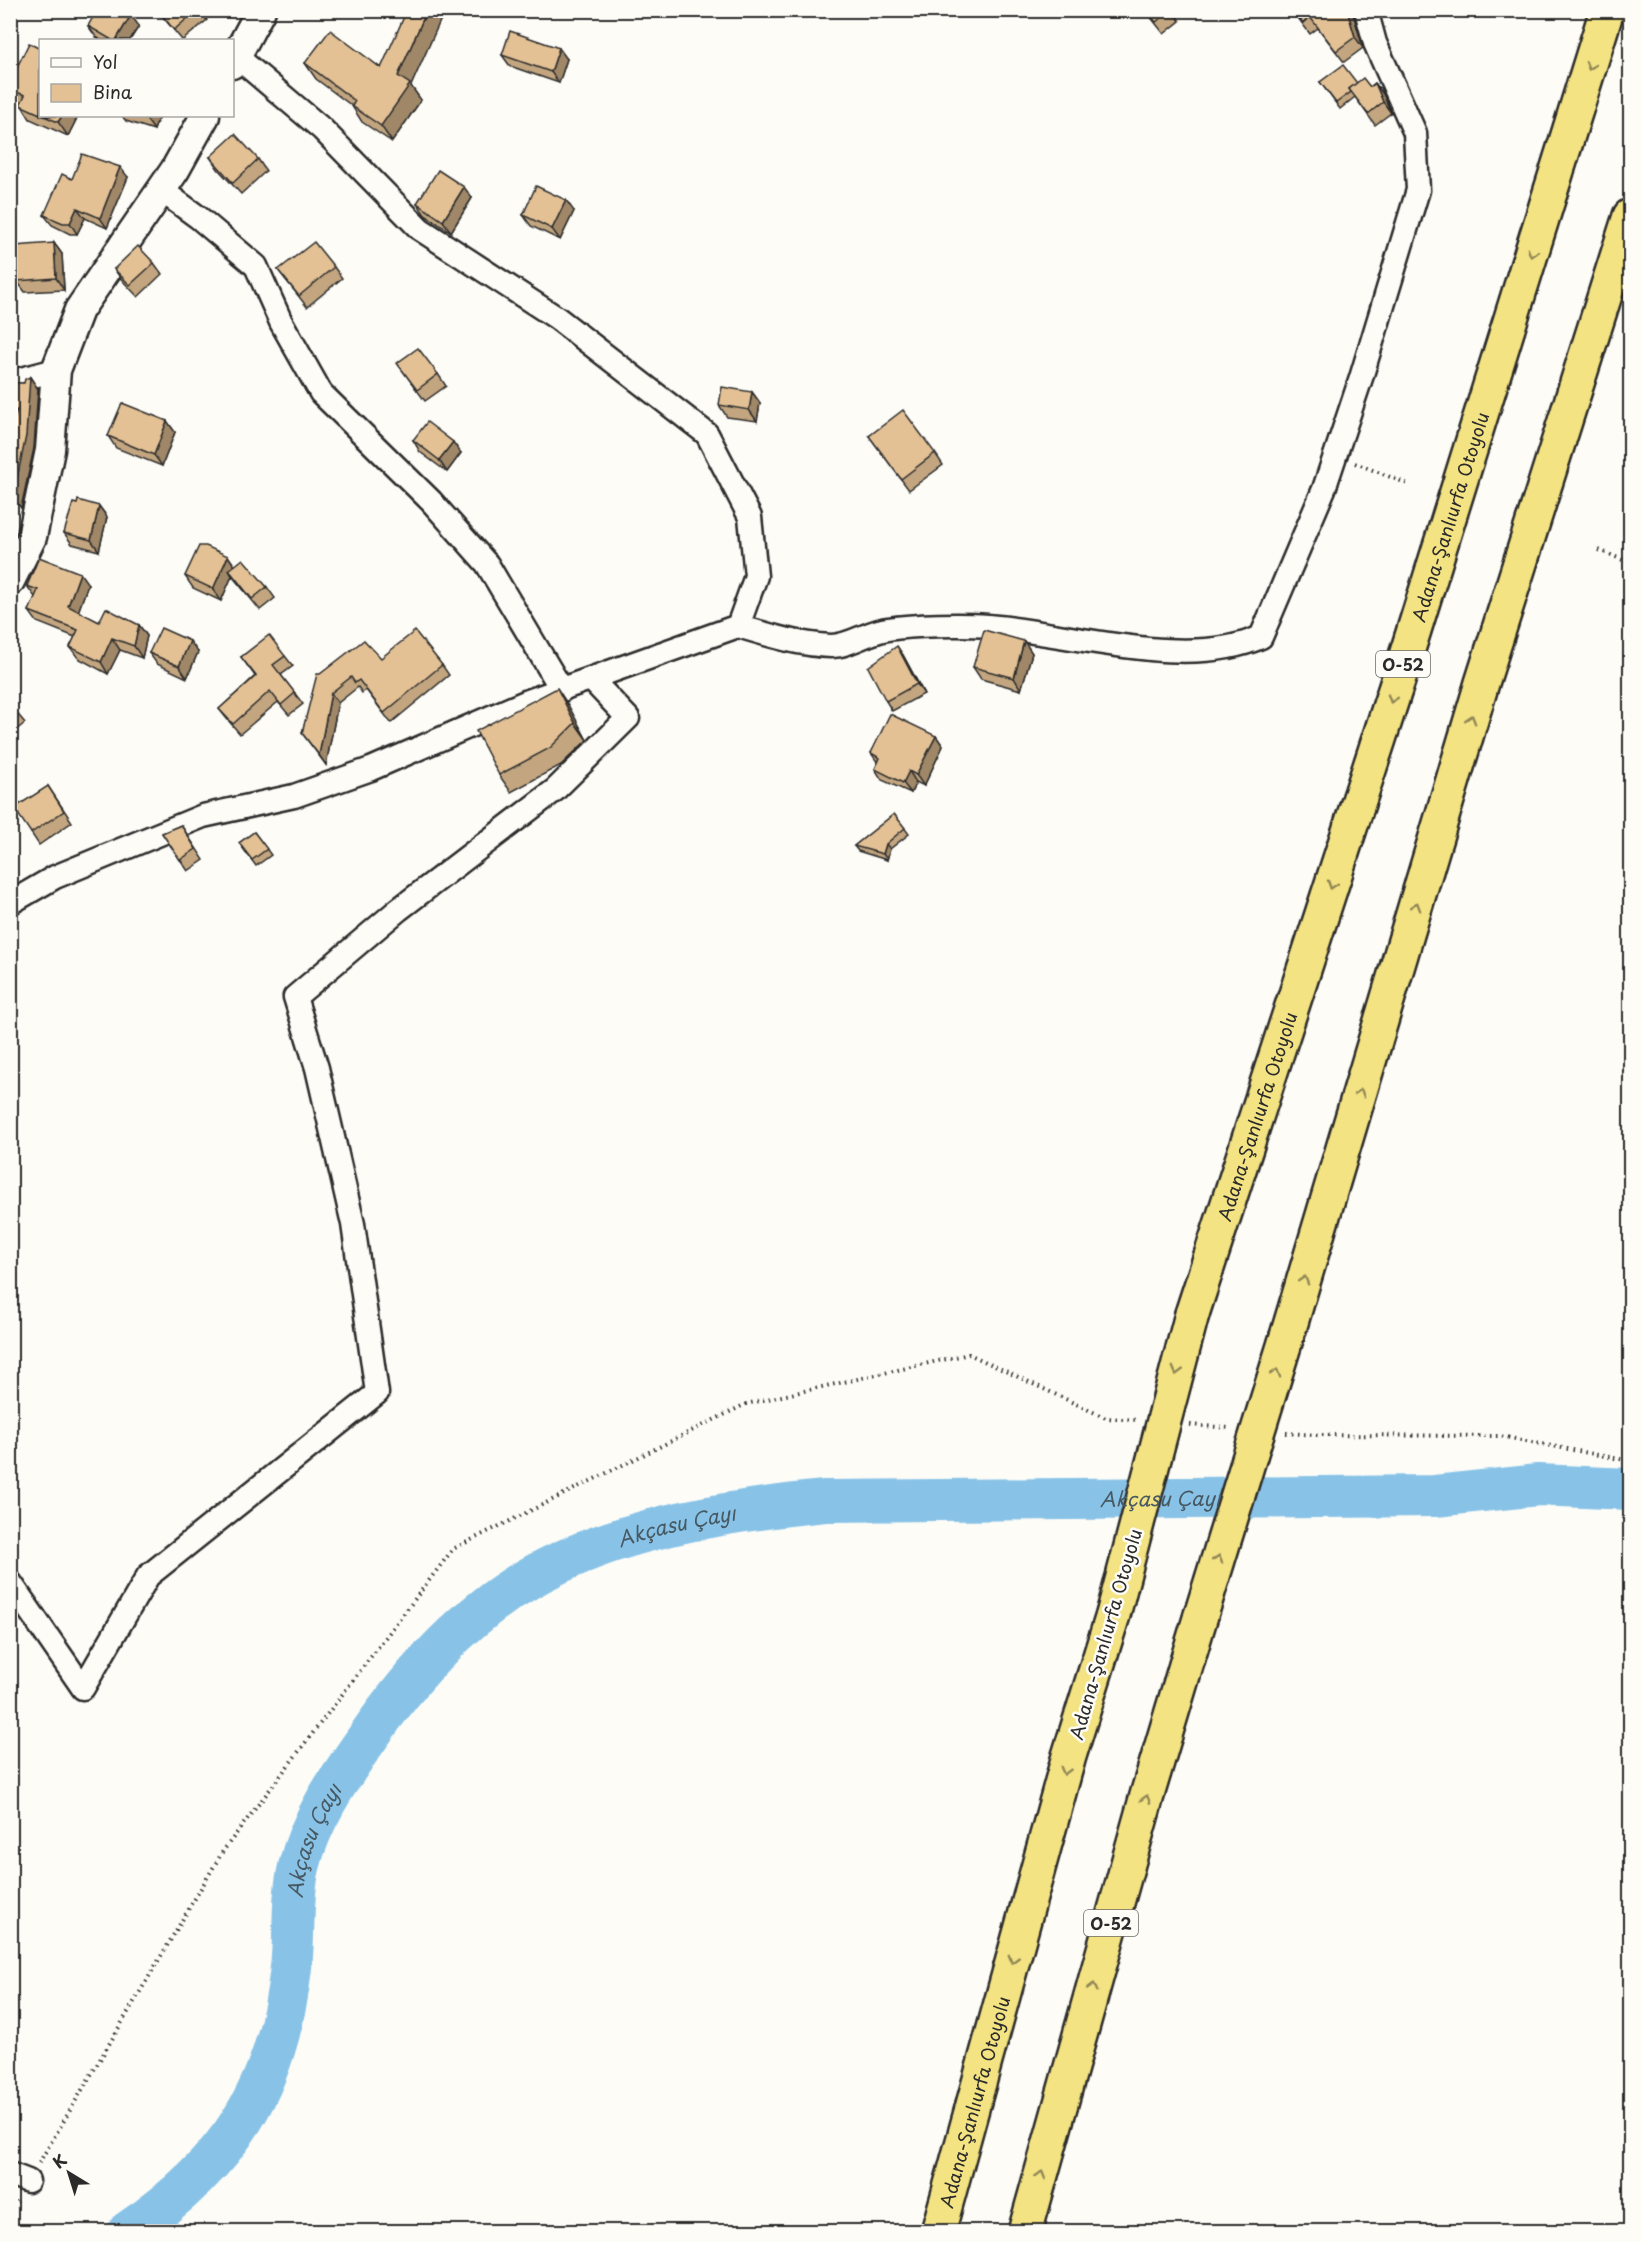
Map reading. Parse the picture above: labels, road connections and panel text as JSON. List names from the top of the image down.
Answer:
{
  "streets": {
    "highway": ["Adana-Şanlıurfa Otoyolu", "O-52"]
  },
  "water": ["Akçasu Çayı"],
  "legend": ["Yol", "Bina"],
  "north": "top left"
}
